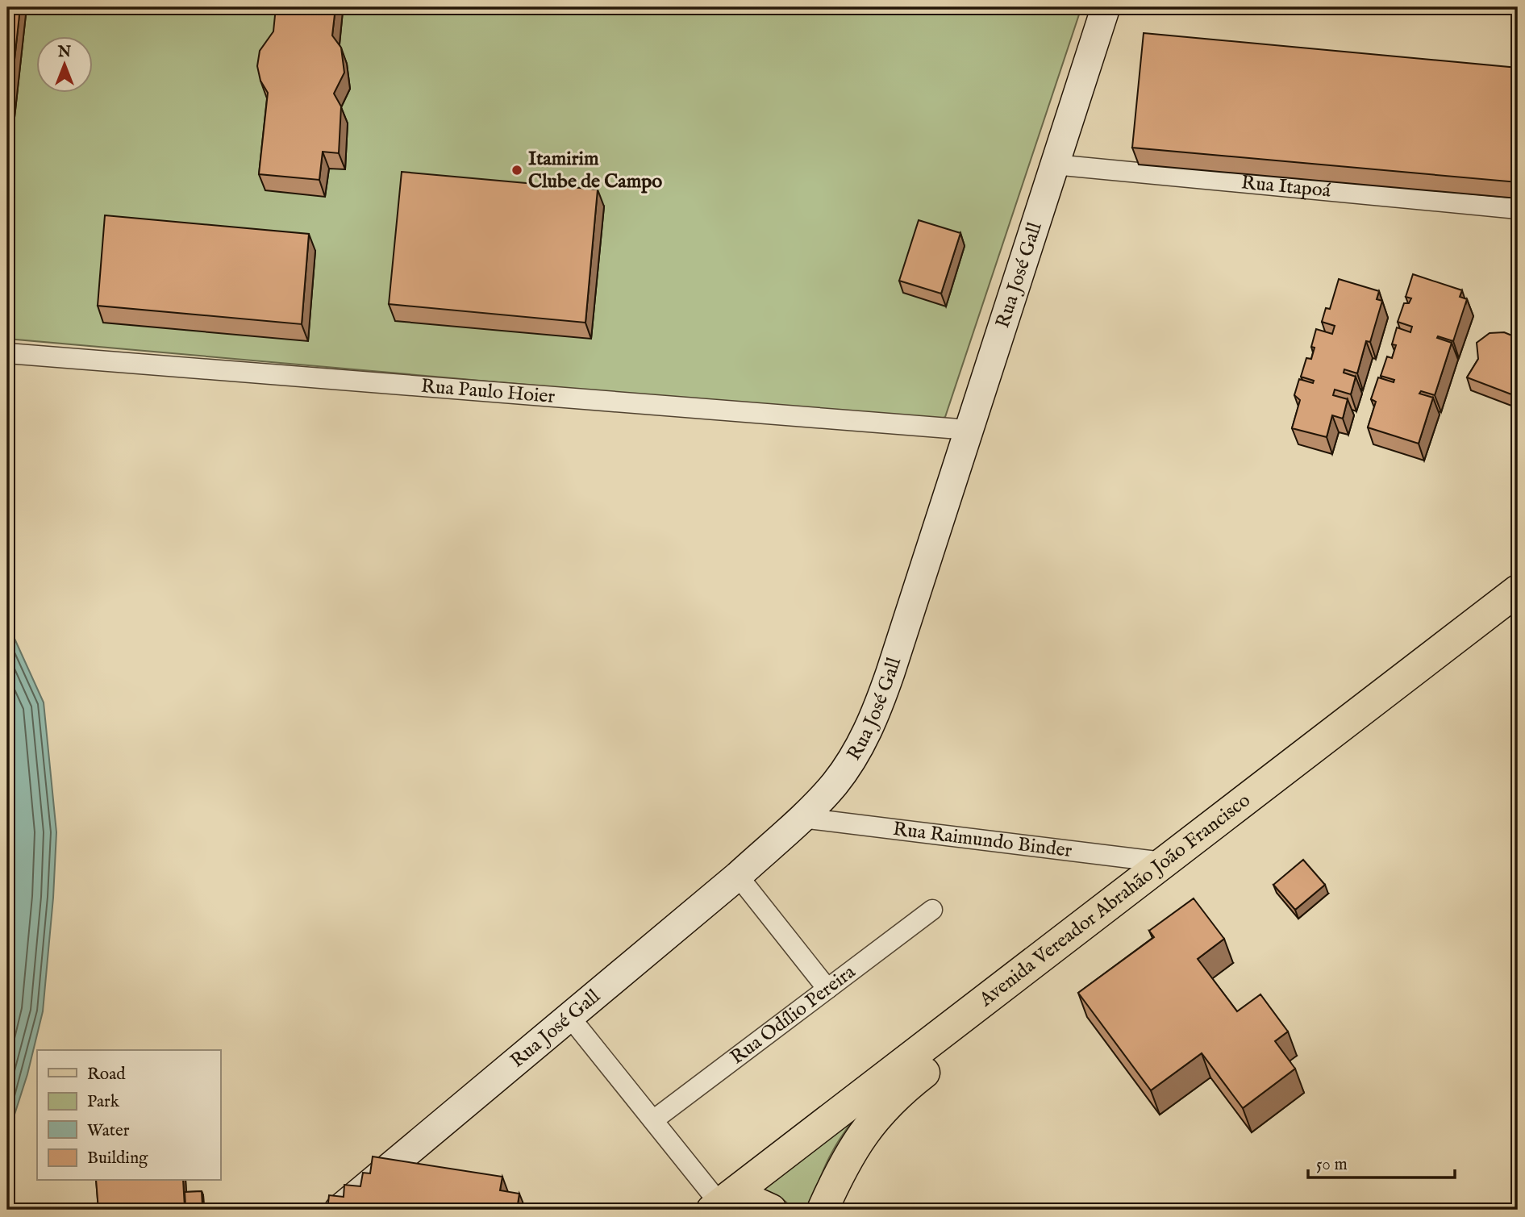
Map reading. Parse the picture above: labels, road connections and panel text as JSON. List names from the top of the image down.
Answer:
{
  "streets": {
    "main road": ["Rua José Gall", "Avenida Vereador Abrahão João Francisco"],
    "street": [
      "Rua Itapoá",
      "Rua Paulo Hoier",
      "Rua Raimundo Binder",
      "Rua Odílio Pereira"
    ]
  },
  "crossings": [
    ["Rua Itapoá", "Rua José Gall"],
    ["Rua José Gall", "Rua Paulo Hoier"],
    ["Rua José Gall", "Rua Raimundo Binder"],
    ["Rua Raimundo Binder", "Avenida Vereador Abrahão João Francisco"]
  ],
  "places": ["Itamirim Clube de Campo"],
  "legend": [
    "Road",
    "Park",
    "Water",
    "Building"
  ],
  "scale_bar": "50 m",
  "north": "top"
}
